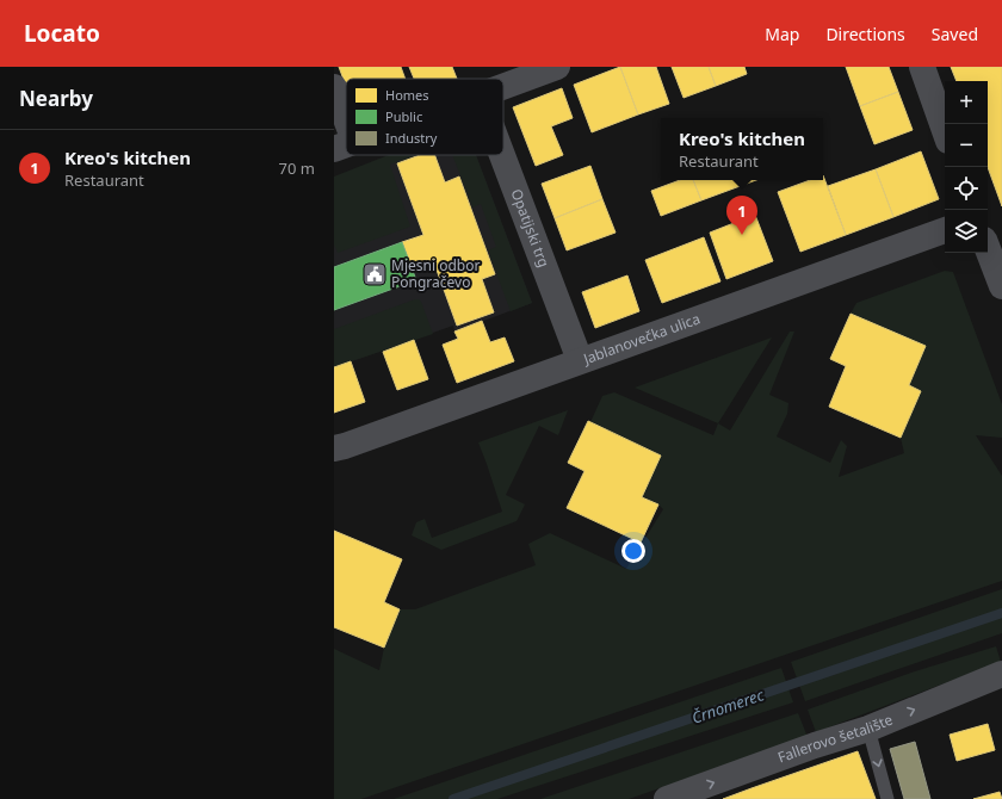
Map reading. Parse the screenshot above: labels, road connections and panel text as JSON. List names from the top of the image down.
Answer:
{
  "streets": {
    "street": ["Opatijski trg", "Jablanovečka ulica", "Fallerovo šetalište"]
  },
  "crossings": [
    ["Opatijski trg", "Jablanovečka ulica"]
  ],
  "one_way": ["Fallerovo šetalište"],
  "water": ["Črnomerec"],
  "places": {
    "public building": ["Mjesni odbor Pongračevo"]
  },
  "legend": ["Homes", "Public", "Industry"],
  "page": {
    "header": "Locato",
    "nav": ["Map", "Directions", "Saved"],
    "heading": "Nearby",
    "map_buttons": ["+", "−"],
    "popup": ["Kreo's kitchen", "Restaurant"],
    "list": [
      {
        "mark": "1",
        "name": "Kreo's kitchen",
        "note": "Restaurant",
        "value": "70 m"
      }
    ],
    "pins": "1"
  }
}
